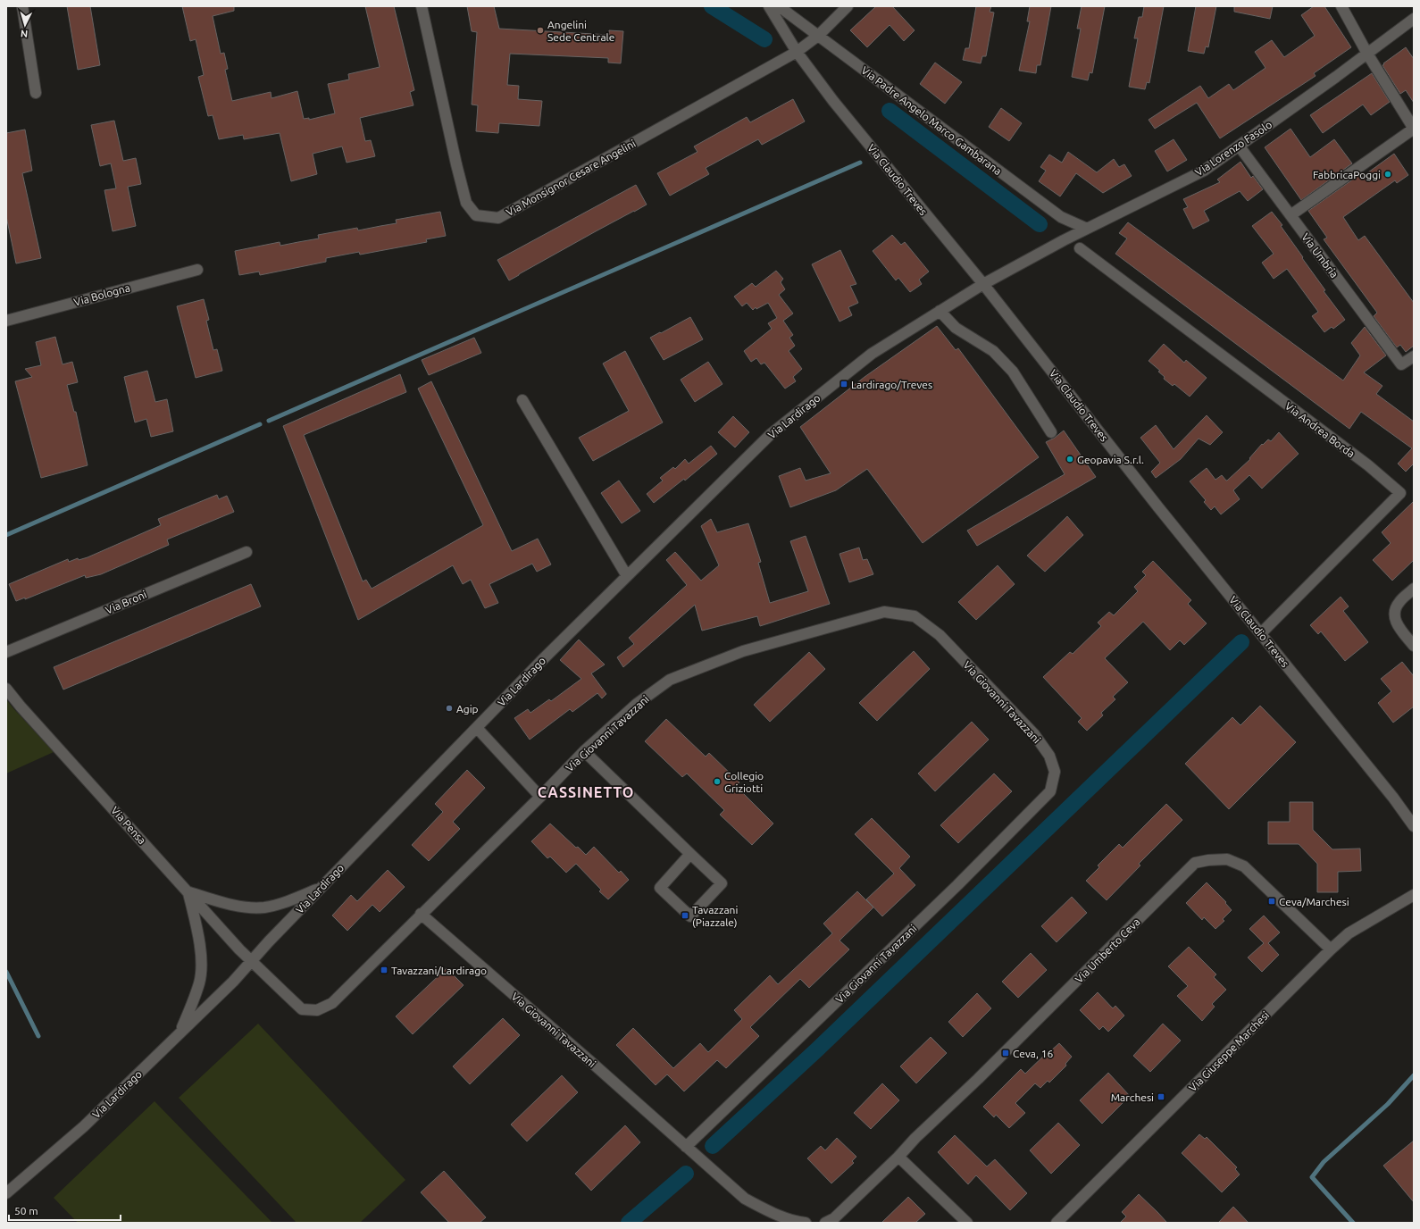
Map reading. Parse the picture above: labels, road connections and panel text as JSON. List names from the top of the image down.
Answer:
{
  "streets": {
    "street": [
      "Via Padre Angelo Marco Gambarana",
      "Via Lorenzo Fasolo",
      "Via Monsignor Cesare Angelini",
      "Via Claudio Treves",
      "Via Umbria",
      "Via Bologna",
      "Via Lardirago",
      "Via Andrea Borda",
      "Via Broni",
      "Via Giovanni Tavazzani",
      "Via Pensa",
      "Via Umberto Ceva",
      "Via Giuseppe Marchesi"
    ]
  },
  "crossings": [
    ["Via Padre Angelo Marco Gambarana", "Via Lorenzo Fasolo"],
    ["Via Padre Angelo Marco Gambarana", "Via Monsignor Cesare Angelini"],
    ["Via Lorenzo Fasolo", "Via Claudio Treves"],
    ["Via Lorenzo Fasolo", "Via Umbria"],
    ["Via Lorenzo Fasolo", "Via Lardirago"],
    ["Via Monsignor Cesare Angelini", "Via Claudio Treves"],
    ["Via Claudio Treves", "Via Lardirago"],
    ["Via Claudio Treves", "Via Andrea Borda"],
    ["Via Lardirago", "Via Giovanni Tavazzani"],
    ["Via Lardirago", "Via Pensa"],
    ["Via Giovanni Tavazzani", "Via Pensa"],
    ["Via Umberto Ceva", "Via Giuseppe Marchesi"]
  ],
  "districts": ["CASSINETTO"],
  "places": {
    "other": [
      "Angelini Sede Centrale",
      "FabbricaPoggi",
      "Geopavia S.r.l.",
      "Agip",
      "Collegio Griziotti"
    ],
    "transit": [
      "Lardirago/Treves",
      "Ceva/Marchesi",
      "Tavazzani (Piazzale)",
      "Tavazzani/Lardirago",
      "Ceva, 16",
      "Marchesi"
    ]
  },
  "scale_bar": "50 m",
  "north": "bottom"
}
